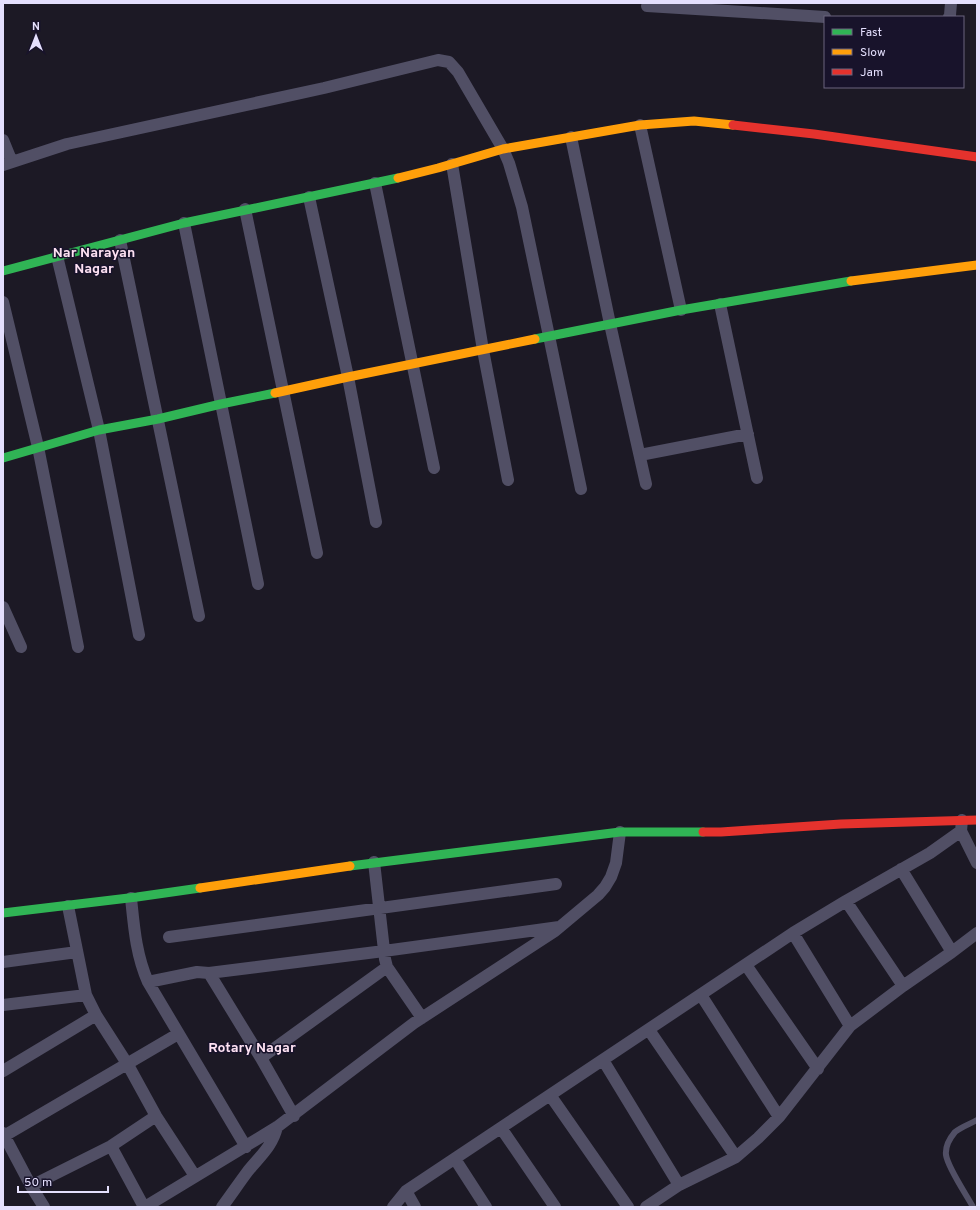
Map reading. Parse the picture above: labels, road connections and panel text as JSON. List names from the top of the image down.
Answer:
{
  "districts": ["Nar Narayan Nagar", "Rotary Nagar"],
  "legend": ["Fast", "Slow", "Jam"],
  "scale_bar": "50 m",
  "north": "top"
}
